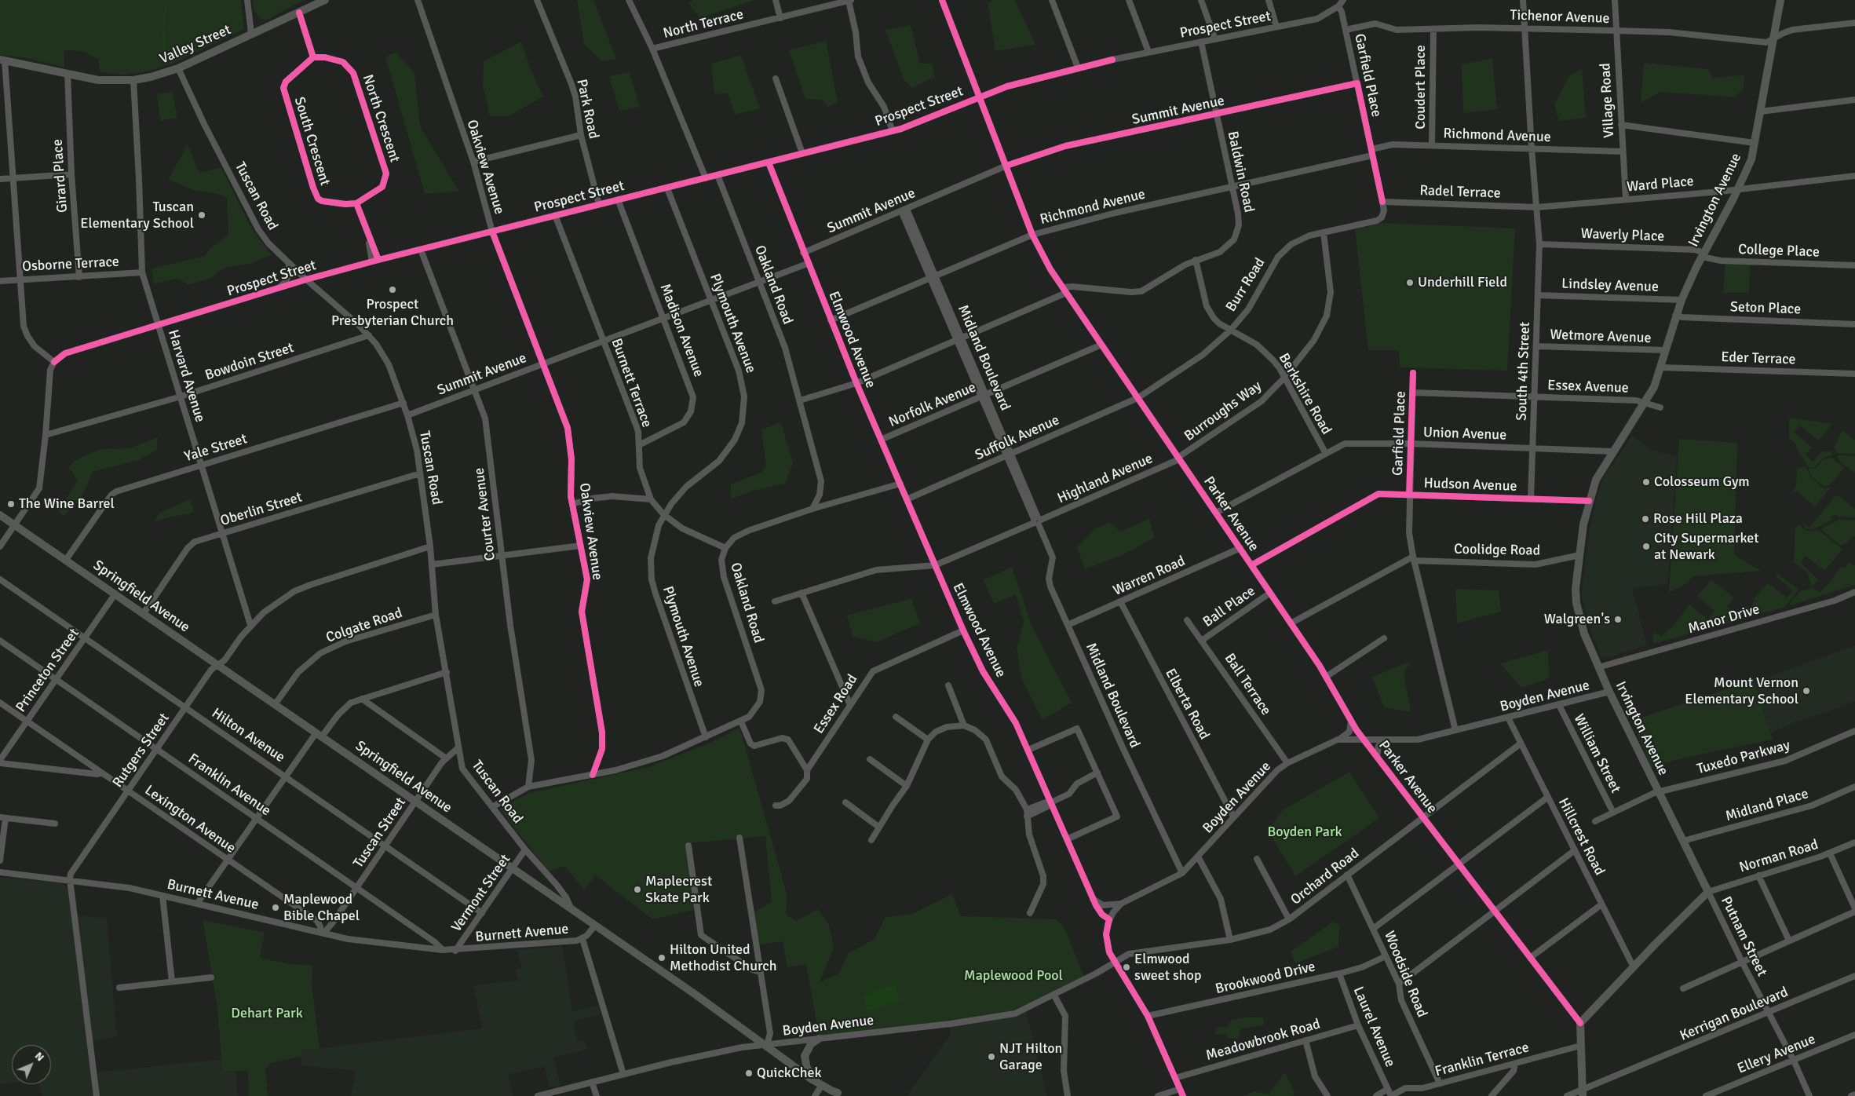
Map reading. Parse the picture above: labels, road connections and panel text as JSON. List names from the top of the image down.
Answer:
{
  "streets": {
    "main road": ["Valley Street", "Irvington Avenue", "Springfield Avenue"],
    "street": [
      "Tichenor Avenue",
      "North Terrace",
      "Prospect Street",
      "Garfield Place",
      "Coudert Place",
      "Village Road",
      "Park Road",
      "Summit Avenue",
      "North Crescent",
      "Richmond Avenue",
      "South Crescent",
      "Oakview Avenue",
      "Baldwin Road",
      "Girard Place",
      "Ward Place",
      "Radel Terrace",
      "Tuscan Road",
      "Waverly Place",
      "College Place",
      "Osborne Terrace",
      "Oakland Road",
      "Burr Road",
      "Lindsley Avenue",
      "Seton Place",
      "Plymouth Avenue",
      "Madison Avenue",
      "Wetmore Avenue",
      "Elmwood Avenue",
      "Midland Boulevard",
      "Eder Terrace",
      "Bowdoin Street",
      "South 4th Street",
      "Harvard Avenue",
      "Burnett Terrace",
      "Essex Avenue",
      "Berkshire Road",
      "Norfolk Avenue",
      "Burroughs Way",
      "Union Avenue",
      "Suffolk Avenue",
      "Yale Street",
      "Highland Avenue",
      "Hudson Avenue",
      "Oberlin Street",
      "Courter Avenue",
      "Parker Avenue",
      "Coolidge Road",
      "Warren Road",
      "Ball Place",
      "Manor Drive",
      "Colgate Road",
      "Princeton Street",
      "Ball Terrace",
      "Boyden Avenue",
      "Essex Road",
      "Elberta Road",
      "Hilton Avenue",
      "Rutgers Street",
      "William Street",
      "Tuxedo Parkway",
      "Franklin Avenue",
      "Midland Place",
      "Lexington Avenue",
      "Tuscan Street",
      "Hillcrest Road",
      "Norman Road",
      "Orchard Road",
      "Vermont Street",
      "Burnett Avenue",
      "Putnam Street",
      "Woodside Road",
      "Brookwood Drive",
      "Kerrigan Boulevard",
      "Laurel Avenue",
      "Meadowbrook Road",
      "Ellery Avenue",
      "Franklin Terrace"
    ]
  },
  "crossings": [
    ["Tichenor Avenue", "Garfield Place"],
    ["Tichenor Avenue", "Coudert Place"],
    ["Tichenor Avenue", "Village Road"],
    ["Tichenor Avenue", "Irvington Avenue"],
    ["Tichenor Avenue", "South 4th Street"],
    ["Prospect Street", "Garfield Place"],
    ["Prospect Street", "Park Road"],
    ["Prospect Street", "Oakview Avenue"],
    ["Prospect Street", "Baldwin Road"],
    ["Prospect Street", "Tuscan Road"],
    ["Prospect Street", "Oakland Road"],
    ["Prospect Street", "Plymouth Avenue"],
    ["Prospect Street", "Madison Avenue"],
    ["Prospect Street", "Elmwood Avenue"],
    ["Prospect Street", "Harvard Avenue"],
    ["Prospect Street", "Burnett Terrace"],
    ["Prospect Street", "Courter Avenue"],
    ["Prospect Street", "Parker Avenue"],
    ["Valley Street", "Girard Place"],
    ["Valley Street", "Tuscan Road"],
    ["Valley Street", "Harvard Avenue"],
    ["Garfield Place", "Summit Avenue"],
    ["Garfield Place", "Richmond Avenue"],
    ["Garfield Place", "Radel Terrace"],
    ["Garfield Place", "Burr Road"],
    ["Garfield Place", "Essex Avenue"],
    ["Garfield Place", "Union Avenue"],
    ["Garfield Place", "Hudson Avenue"],
    ["Garfield Place", "Coolidge Road"],
    ["Garfield Place", "Boyden Avenue"],
    ["Coudert Place", "Richmond Avenue"],
    ["Village Road", "Richmond Avenue"],
    ["Village Road", "Ward Place"],
    ["Summit Avenue", "Oakview Avenue"],
    ["Summit Avenue", "Baldwin Road"],
    ["Summit Avenue", "Tuscan Road"],
    ["Summit Avenue", "Oakland Road"],
    ["Summit Avenue", "Plymouth Avenue"],
    ["Summit Avenue", "Madison Avenue"],
    ["Summit Avenue", "Elmwood Avenue"],
    ["Summit Avenue", "Midland Boulevard"],
    ["Summit Avenue", "Burnett Terrace"],
    ["Summit Avenue", "Courter Avenue"],
    ["Summit Avenue", "Parker Avenue"],
    ["North Crescent", "South Crescent"],
    ["Richmond Avenue", "Baldwin Road"],
    ["Richmond Avenue", "Elmwood Avenue"],
    ["Richmond Avenue", "Midland Boulevard"],
    ["Richmond Avenue", "South 4th Street"],
    ["Richmond Avenue", "Parker Avenue"],
    ["Oakview Avenue", "Oakland Road"],
    ["Baldwin Road", "Berkshire Road"],
    ["Baldwin Road", "Parker Avenue"],
    ["Girard Place", "Osborne Terrace"],
    ["Ward Place", "Radel Terrace"],
    ["Ward Place", "Irvington Avenue"],
    ["Ward Place", "South 4th Street"],
    ["Radel Terrace", "South 4th Street"],
    ["Tuscan Road", "Oakland Road"],
    ["Tuscan Road", "Bowdoin Street"],
    ["Tuscan Road", "Yale Street"],
    ["Tuscan Road", "Oberlin Street"],
    ["Tuscan Road", "Springfield Avenue"],
    ["Tuscan Road", "Colgate Road"],
    ["Tuscan Road", "Rutgers Street"],
    ["Tuscan Road", "Tuscan Street"],
    ["Tuscan Road", "Vermont Street"],
    ["Irvington Avenue", "Waverly Place"],
    ["Irvington Avenue", "College Place"],
    ["Irvington Avenue", "Lindsley Avenue"],
    ["Irvington Avenue", "Seton Place"],
    ["Irvington Avenue", "Wetmore Avenue"],
    ["Irvington Avenue", "Eder Terrace"],
    ["Irvington Avenue", "Essex Avenue"],
    ["Irvington Avenue", "Union Avenue"],
    ["Irvington Avenue", "Hudson Avenue"],
    ["Irvington Avenue", "Coolidge Road"],
    ["Irvington Avenue", "Manor Drive"],
    ["Irvington Avenue", "Boyden Avenue"],
    ["Irvington Avenue", "Tuxedo Parkway"],
    ["Irvington Avenue", "Midland Place"],
    ["Irvington Avenue", "Norman Road"],
    ["Irvington Avenue", "Putnam Street"],
    ["Waverly Place", "College Place"],
    ["Waverly Place", "South 4th Street"],
    ["Osborne Terrace", "Harvard Avenue"],
    ["Oakland Road", "Plymouth Avenue"],
    ["Oakland Road", "Burnett Terrace"],
    ["Oakland Road", "Courter Avenue"],
    ["Burr Road", "Berkshire Road"],
    ["Burr Road", "Burroughs Way"],
    ["Burr Road", "Suffolk Avenue"],
    ["Burr Road", "Parker Avenue"],
    ["Lindsley Avenue", "South 4th Street"],
    ["Plymouth Avenue", "Burnett Terrace"],
    ["Madison Avenue", "Burnett Terrace"],
    ["Wetmore Avenue", "South 4th Street"],
    ["Elmwood Avenue", "Norfolk Avenue"],
    ["Elmwood Avenue", "Suffolk Avenue"],
    ["Elmwood Avenue", "Highland Avenue"],
    ["Elmwood Avenue", "Boyden Avenue"],
    ["Elmwood Avenue", "Essex Road"],
    ["Midland Boulevard", "Norfolk Avenue"],
    ["Midland Boulevard", "Suffolk Avenue"],
    ["Midland Boulevard", "Highland Avenue"],
    ["Midland Boulevard", "Warren Road"],
    ["Midland Boulevard", "Boyden Avenue"],
    ["Bowdoin Street", "Harvard Avenue"],
    ["South 4th Street", "Essex Avenue"],
    ["South 4th Street", "Union Avenue"],
    ["South 4th Street", "Hudson Avenue"],
    ["Harvard Avenue", "Yale Street"],
    ["Harvard Avenue", "Oberlin Street"],
    ["Harvard Avenue", "Rutgers Street"],
    ["Berkshire Road", "Burroughs Way"],
    ["Berkshire Road", "Union Avenue"],
    ["Norfolk Avenue", "Parker Avenue"],
    ["Burroughs Way", "Highland Avenue"],
    ["Burroughs Way", "Parker Avenue"],
    ["Union Avenue", "Parker Avenue"],
    ["Suffolk Avenue", "Parker Avenue"],
    ["Yale Street", "Springfield Avenue"],
    ["Highland Avenue", "Parker Avenue"],
    ["Hudson Avenue", "Parker Avenue"],
    ["Oberlin Street", "Springfield Avenue"],
    ["Parker Avenue", "Warren Road"],
    ["Parker Avenue", "Ball Place"],
    ["Parker Avenue", "Boyden Avenue"],
    ["Parker Avenue", "Orchard Road"],
    ["Warren Road", "Elberta Road"],
    ["Springfield Avenue", "Colgate Road"],
    ["Springfield Avenue", "Princeton Street"],
    ["Springfield Avenue", "Boyden Avenue"],
    ["Springfield Avenue", "Rutgers Street"],
    ["Springfield Avenue", "Tuscan Street"],
    ["Springfield Avenue", "Vermont Street"],
    ["Ball Place", "Ball Terrace"],
    ["Princeton Street", "Hilton Avenue"],
    ["Princeton Street", "Franklin Avenue"],
    ["Princeton Street", "Lexington Avenue"],
    ["Ball Terrace", "Boyden Avenue"],
    ["Boyden Avenue", "Elberta Road"],
    ["Boyden Avenue", "William Street"],
    ["Boyden Avenue", "Hillcrest Road"],
    ["Boyden Avenue", "Orchard Road"],
    ["Hilton Avenue", "Rutgers Street"],
    ["Hilton Avenue", "Tuscan Street"],
    ["Hilton Avenue", "Vermont Street"],
    ["Rutgers Street", "Franklin Avenue"],
    ["Rutgers Street", "Lexington Avenue"],
    ["Rutgers Street", "Burnett Avenue"],
    ["William Street", "Tuxedo Parkway"],
    ["Franklin Avenue", "Tuscan Street"],
    ["Franklin Avenue", "Burnett Avenue"],
    ["Lexington Avenue", "Tuscan Street"],
    ["Lexington Avenue", "Burnett Avenue"],
    ["Tuscan Street", "Burnett Avenue"],
    ["Hillcrest Road", "Orchard Road"],
    ["Norman Road", "Putnam Street"],
    ["Orchard Road", "Woodside Road"],
    ["Vermont Street", "Burnett Avenue"],
    ["Putnam Street", "Kerrigan Boulevard"],
    ["Putnam Street", "Ellery Avenue"],
    ["Woodside Road", "Brookwood Drive"],
    ["Woodside Road", "Franklin Terrace"],
    ["Brookwood Drive", "Laurel Avenue"],
    ["Laurel Avenue", "Meadowbrook Road"],
    ["Laurel Avenue", "Franklin Terrace"]
  ],
  "parks": ["Boyden Park", "Maplewood Pool", "Dehart Park"],
  "places": [
    "Tuscan Elementary School",
    "Underhill Field",
    "Prospect Presbyterian Church",
    "Colosseum Gym",
    "The Wine Barrel",
    "Rose Hill Plaza",
    "City Supermarket at Newark",
    "Walgreen's",
    "Mount Vernon Elementary School",
    "Maplecrest Skate Park",
    "Maplewood Bible Chapel",
    "Hilton United Methodist Church",
    "Elmwood sweet shop",
    "NJT Hilton Garage",
    "QuickChek"
  ],
  "north": "top right"
}
